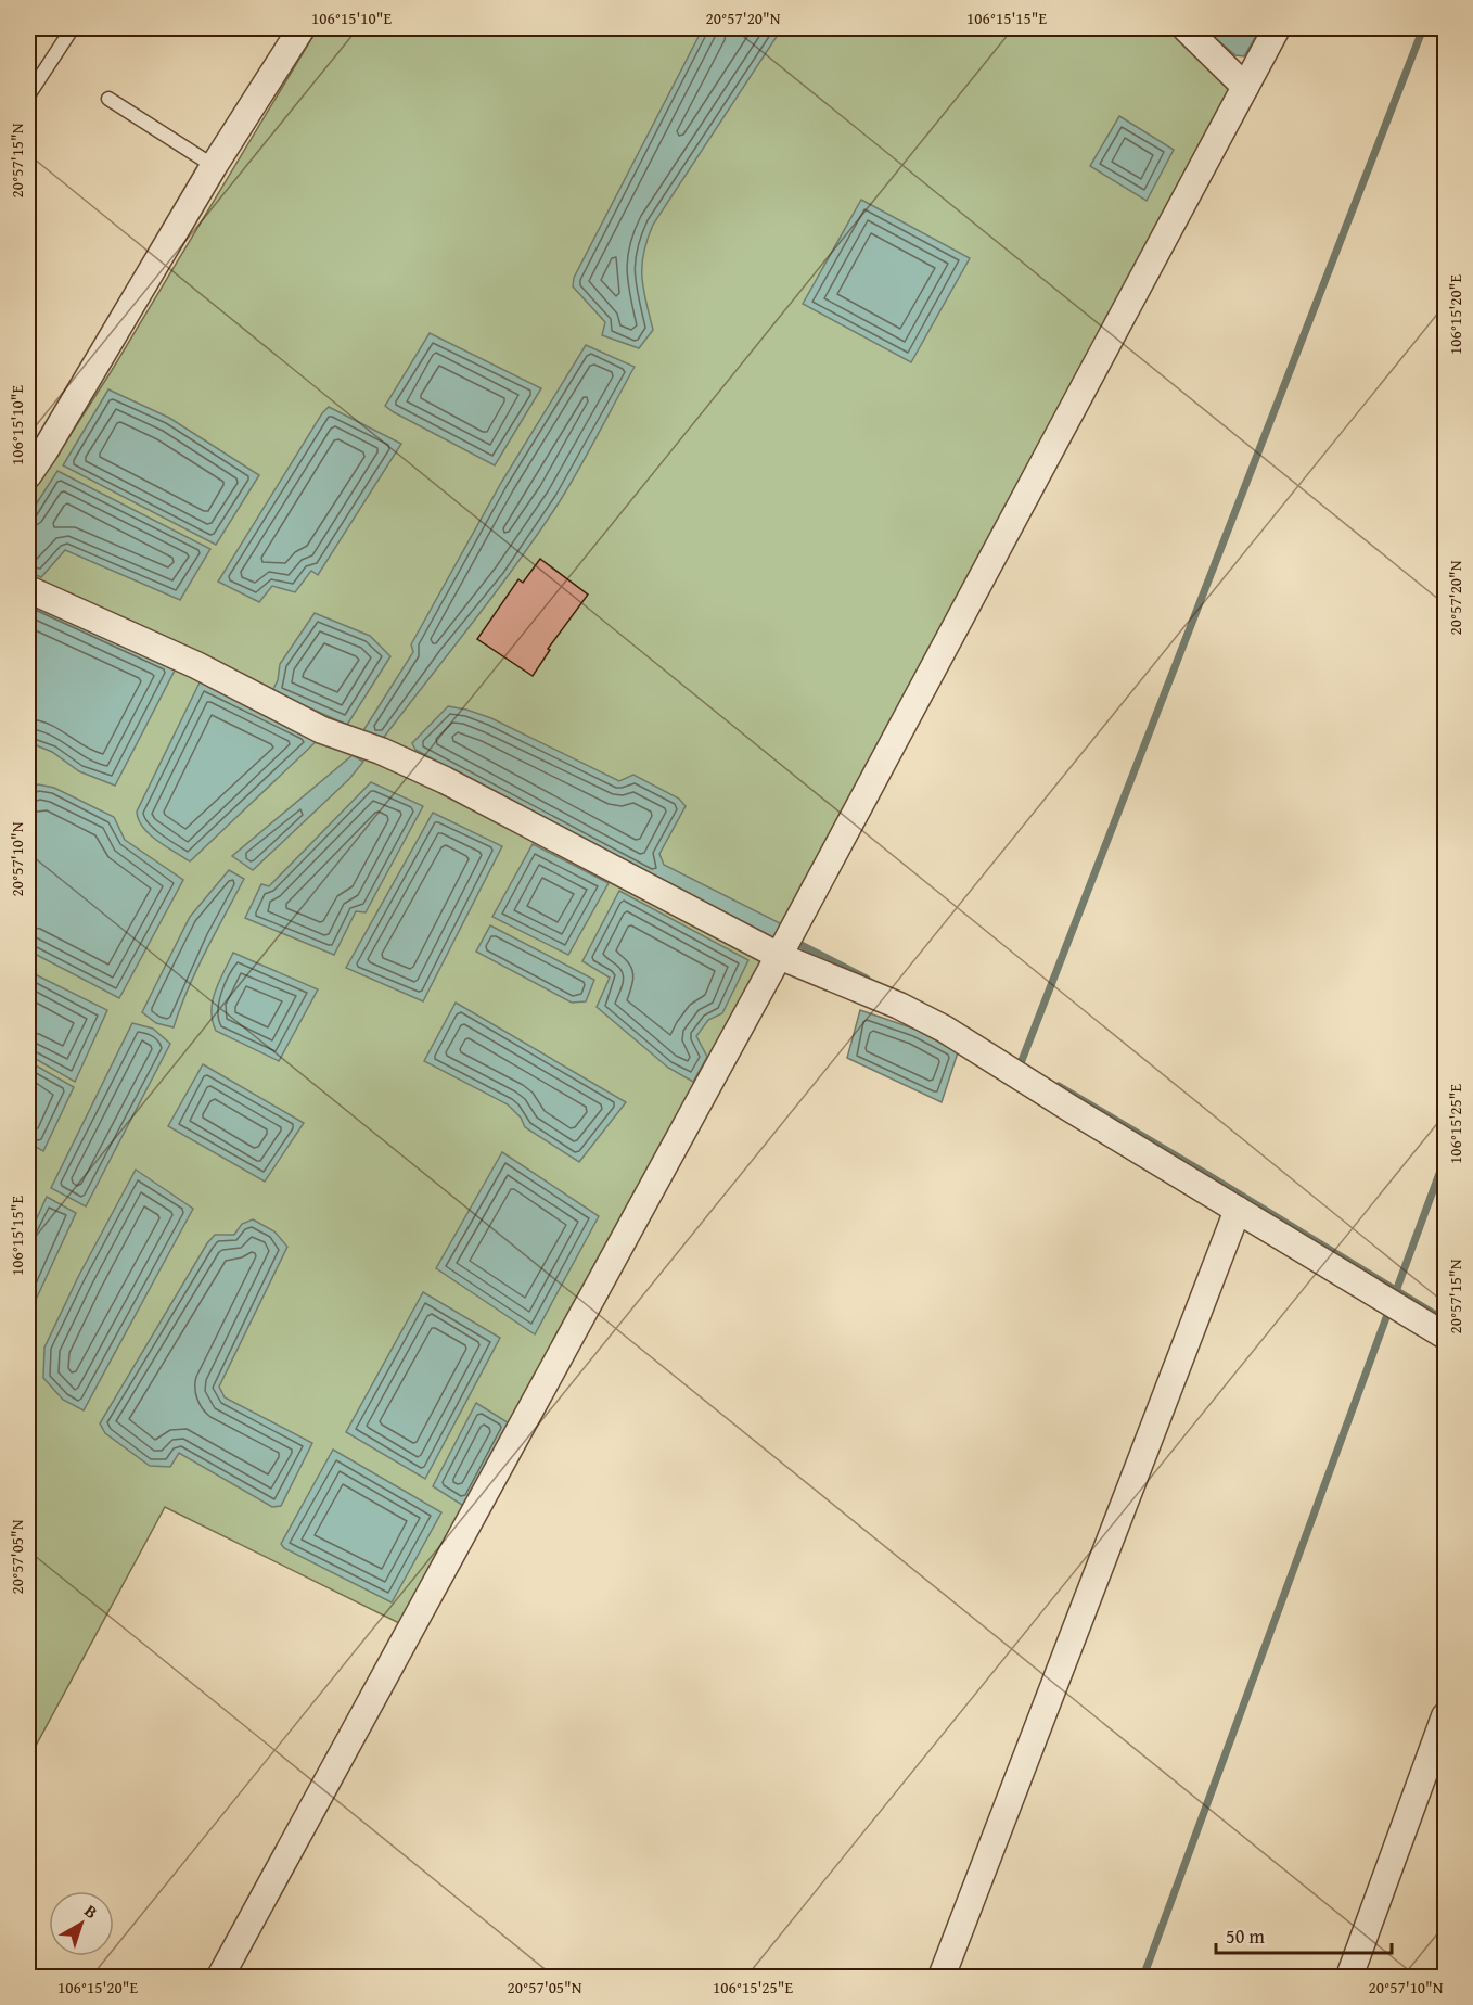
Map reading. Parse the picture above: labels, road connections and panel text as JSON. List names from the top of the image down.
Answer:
{
  "scale_bar": "50 m",
  "north": "top right",
  "coordinates": [
    "106°15'10\"E",
    "20°57'20\"N",
    "106°15'15\"E",
    "20°57'15\"N",
    "106°15'20\"E",
    "20°57'10\"N",
    "106°15'25\"E",
    "20°57'05\"N"
  ]
}
